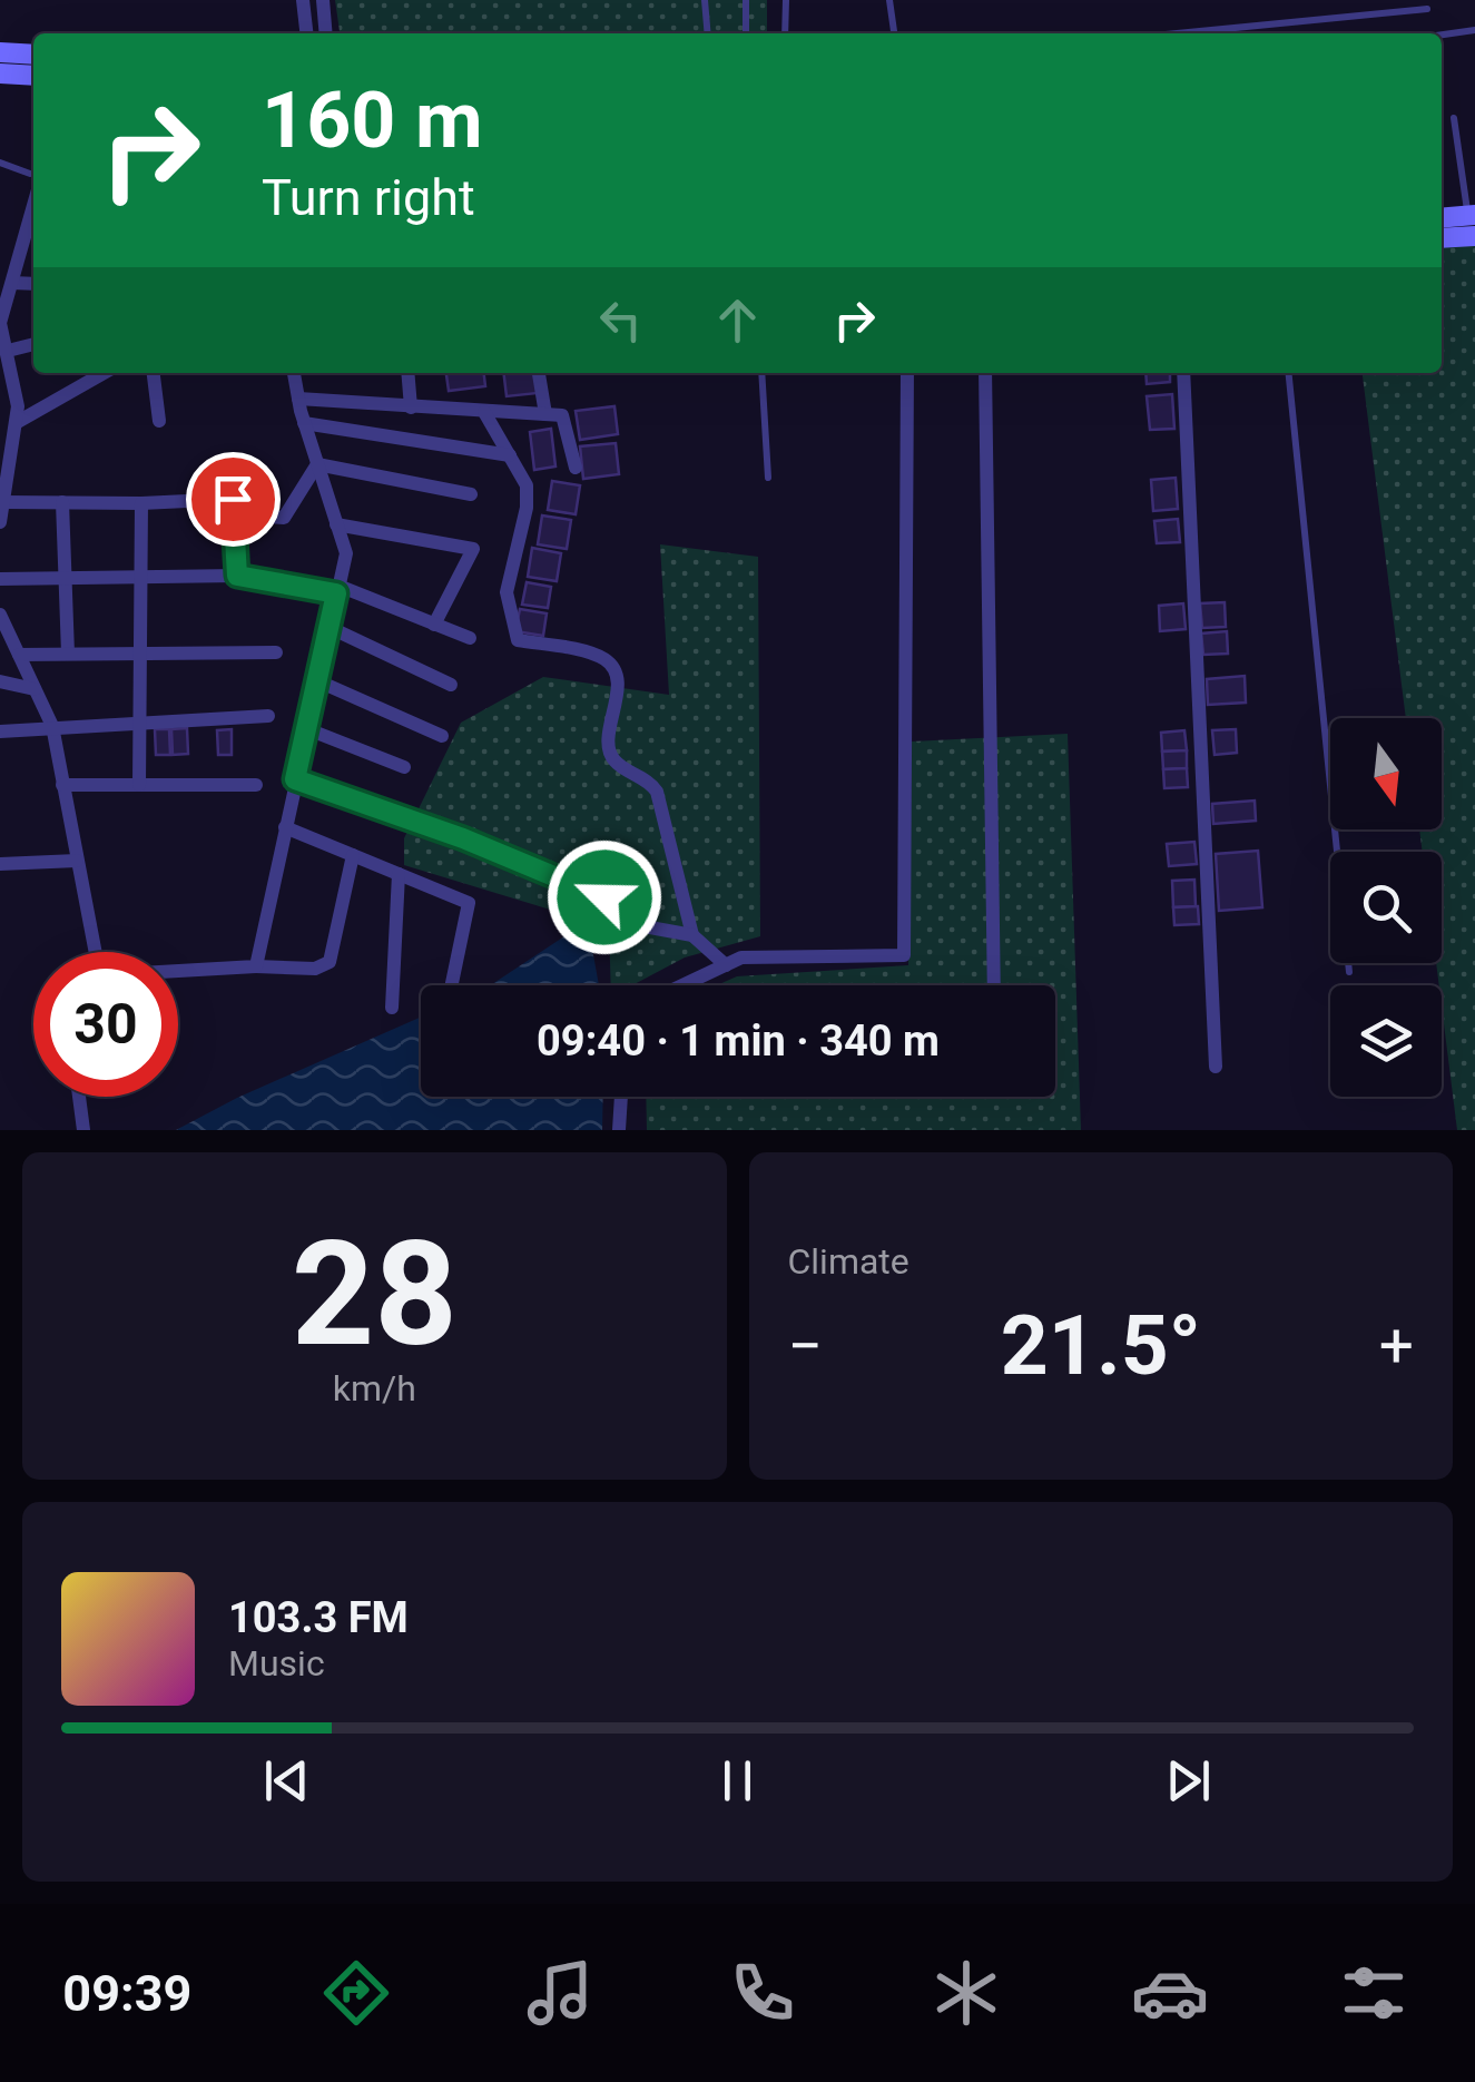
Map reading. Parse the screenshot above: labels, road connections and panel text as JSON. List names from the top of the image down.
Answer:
{
  "north": "bottom",
  "page": {
    "turn": ["160 m", "Turn right"],
    "limit": "30",
    "trip": "09:40 · 1 min · 340 m",
    "tile": [
      ["28", "km/h"],
      "Climate"
    ],
    "heat": ["−", "21.5°", "+"],
    "song": ["103.3 FM", "Music"],
    "tabs": "09:39"
  }
}
